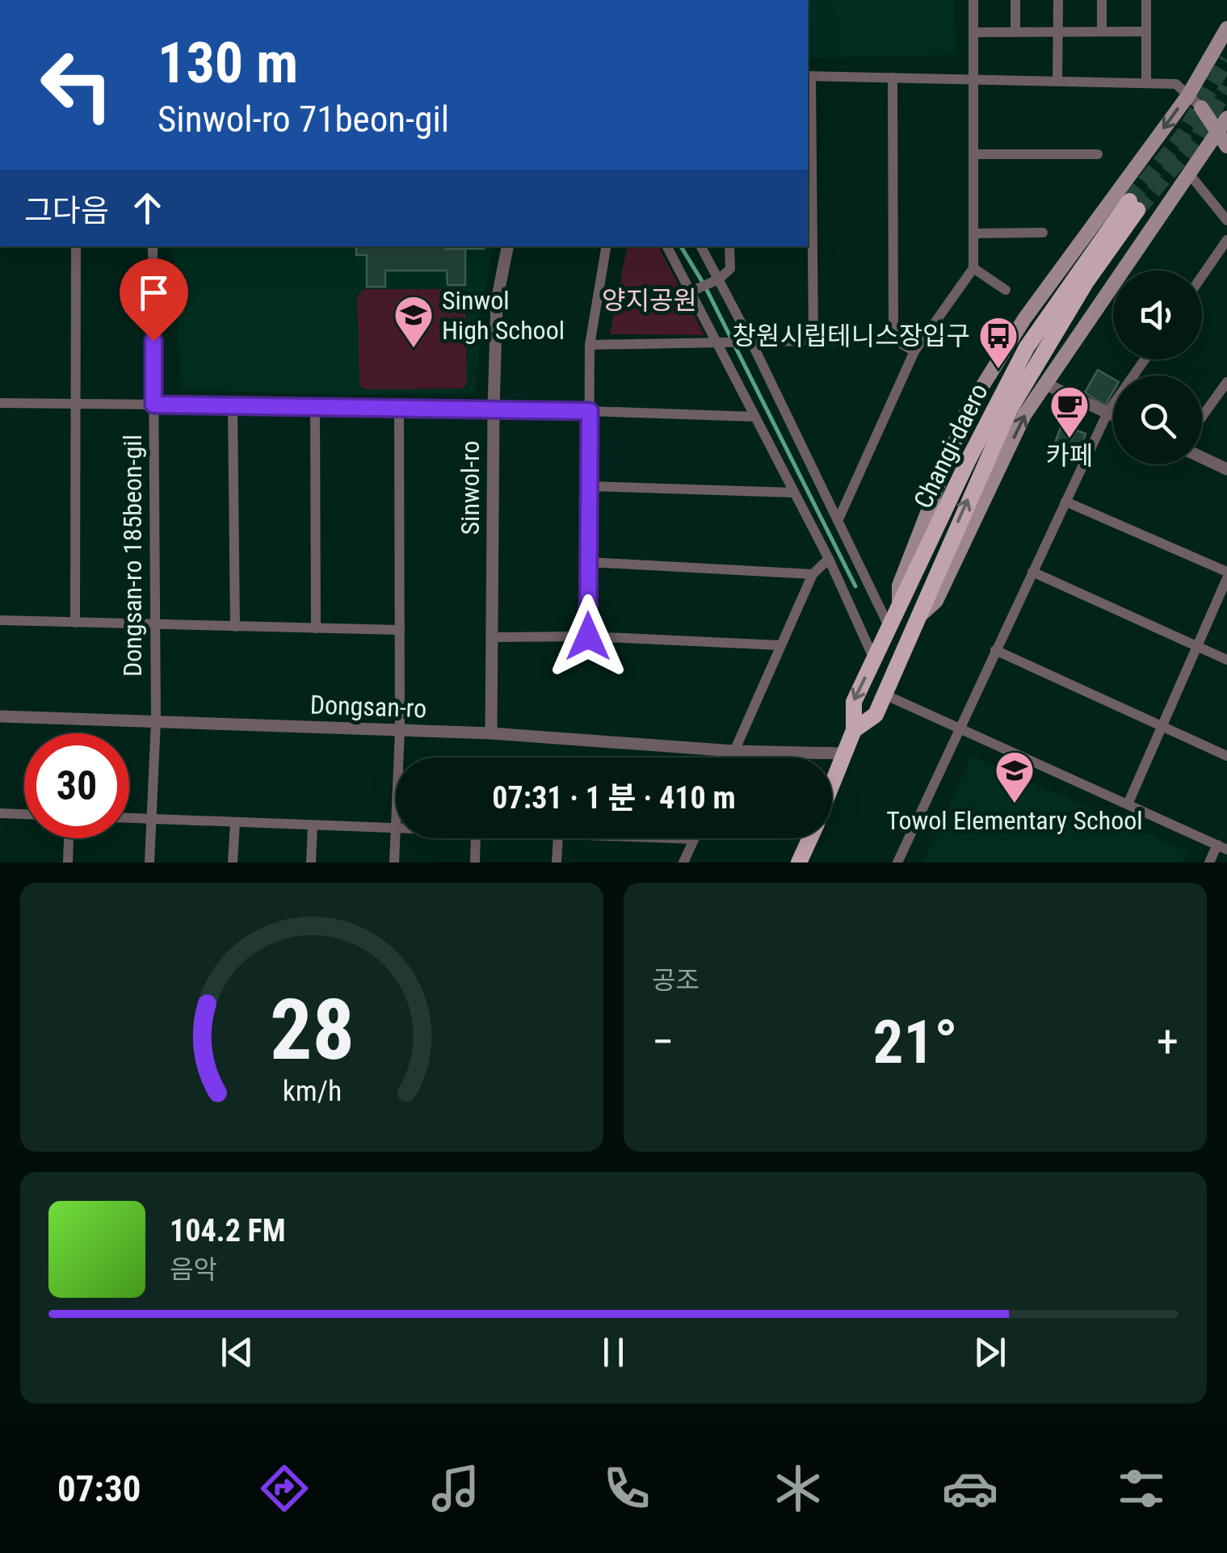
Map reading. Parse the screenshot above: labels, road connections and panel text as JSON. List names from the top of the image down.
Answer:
{
  "streets": {
    "main road": ["Changi-daero"],
    "street": ["Sinwol-ro", "Dongsan-ro 185beon-gil", "Dongsan-ro"]
  },
  "crossings": [
    ["Changi-daero", "Dongsan-ro"],
    ["Sinwol-ro", "Dongsan-ro"],
    ["Dongsan-ro 185beon-gil", "Dongsan-ro"]
  ],
  "parks": ["양지공원"],
  "places": {
    "school or university": ["Sinwol High School", "Towol Elementary School"],
    "bus stop": ["창원시립테니스장입구"],
    "cafe": ["카페"]
  },
  "page": {
    "turn": ["130 m", "Sinwol-ro 71beon-gil"],
    "then": "그다음",
    "limit": "30",
    "trip": "07:31 · 1 분 · 410 m",
    "tile": "공조",
    "heat": ["−", "21°", "+"],
    "song": ["104.2 FM", "음악"],
    "tabs": "07:30",
    "gauge": ["28", "km/h"]
  }
}
